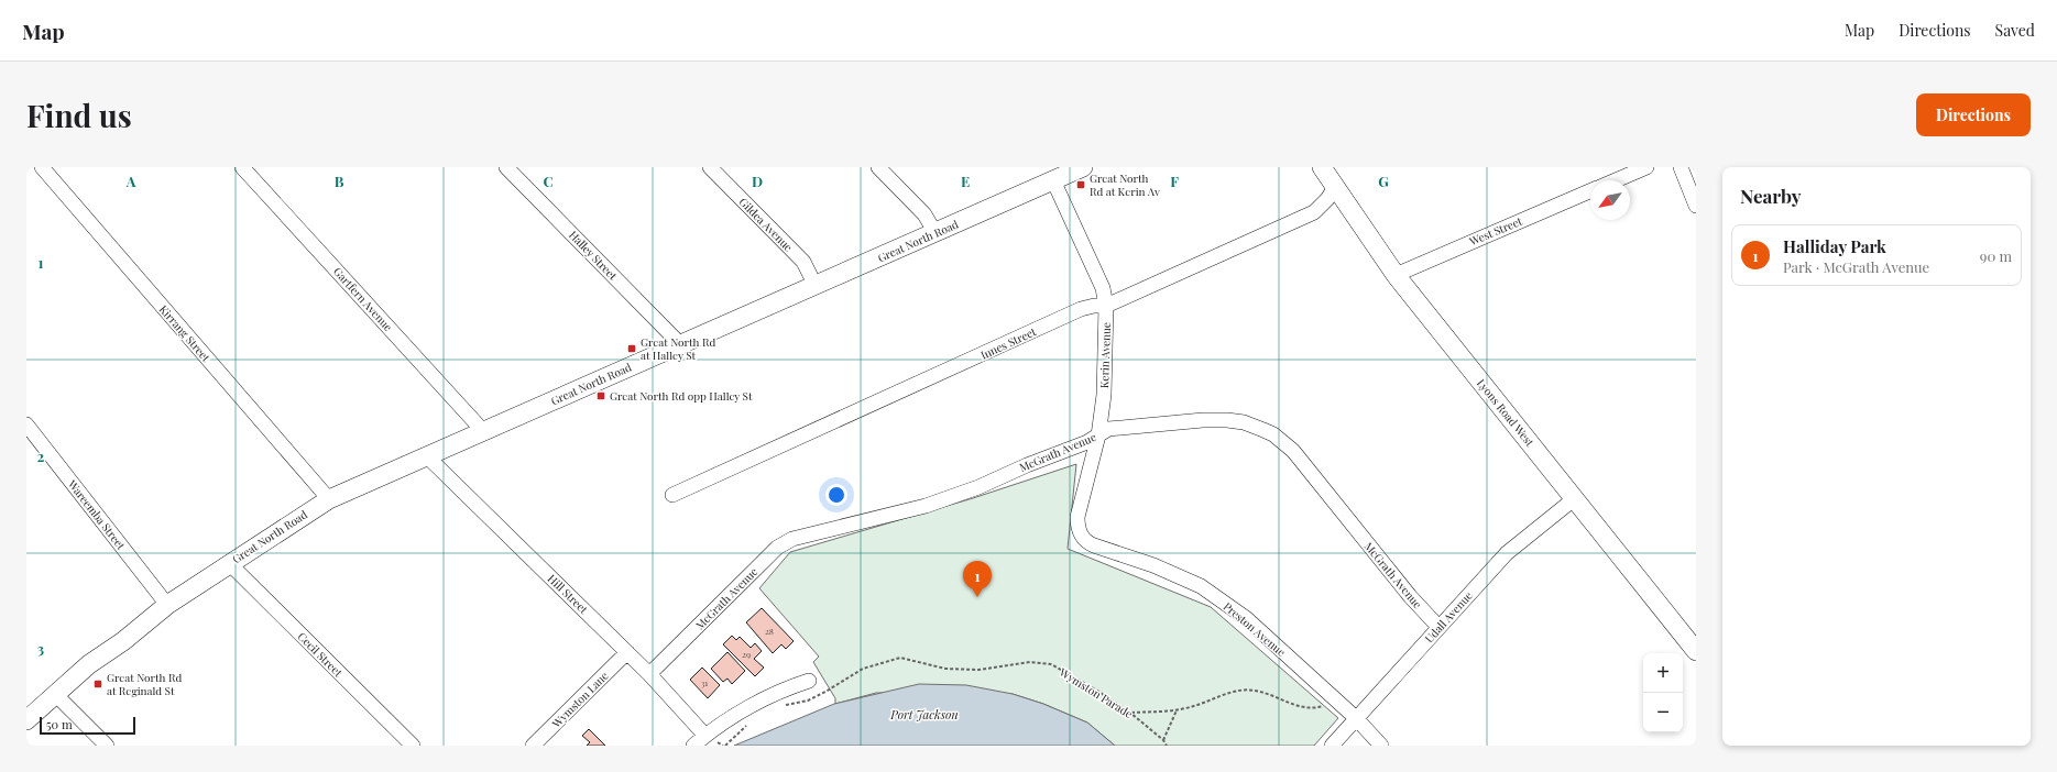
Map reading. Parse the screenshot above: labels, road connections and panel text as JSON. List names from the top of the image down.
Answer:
{
  "streets": {
    "main road": ["Great North Road", "Lyons Road West"],
    "street": [
      "Gildea Avenue",
      "West Street",
      "Halley Street",
      "Gartfern Avenue",
      "Kirrang Street",
      "Innes Street",
      "Kerin Avenue",
      "McGrath Avenue",
      "Wareemba Street",
      "Hill Street",
      "Udall Avenue",
      "Preston Avenue",
      "Cecil Street",
      "Wymston Lane"
    ],
    "path": ["Wymston Parade"]
  },
  "crossings": [
    ["Gildea Avenue", "Great North Road"],
    ["West Street", "Lyons Road West"],
    ["Great North Road", "Halley Street"],
    ["Great North Road", "Gartfern Avenue"],
    ["Great North Road", "Kirrang Street"],
    ["Great North Road", "Kerin Avenue"],
    ["Great North Road", "Wareemba Street"],
    ["Great North Road", "Hill Street"],
    ["Great North Road", "Cecil Street"],
    ["Innes Street", "Kerin Avenue"],
    ["Innes Street", "Lyons Road West"],
    ["Kerin Avenue", "McGrath Avenue"],
    ["Kerin Avenue", "Preston Avenue"],
    ["Lyons Road West", "Udall Avenue"],
    ["McGrath Avenue", "Hill Street"],
    ["McGrath Avenue", "Udall Avenue"],
    ["Hill Street", "Wymston Lane"],
    ["Udall Avenue", "Preston Avenue"]
  ],
  "water": ["Port Jackson"],
  "places": {
    "transit": [
      "Great North Rd at Kerin Av",
      "Great North Rd at Halley St",
      "Great North Rd opp Halley St",
      "Great North Rd at Reginald St"
    ]
  },
  "house_numbers": ["28", "29", "31"],
  "scale_bar": "50 m",
  "north": "bottom left",
  "page": {
    "header": "Map",
    "nav": ["Map", "Directions", "Saved"],
    "buttons": "Directions",
    "title": "Find us",
    "heading": "Nearby",
    "list": [
      {
        "mark": "1",
        "name": "Halliday Park",
        "note": "Park · McGrath Avenue",
        "value": "90 m"
      }
    ],
    "pins": "1",
    "map_buttons": ["+", "−"],
    "scale": "50 m"
  },
  "grid": {
    "columns": [
      "A",
      "B",
      "C",
      "D",
      "E",
      "F",
      "G"
    ],
    "rows": ["1", "2", "3"]
  }
}
